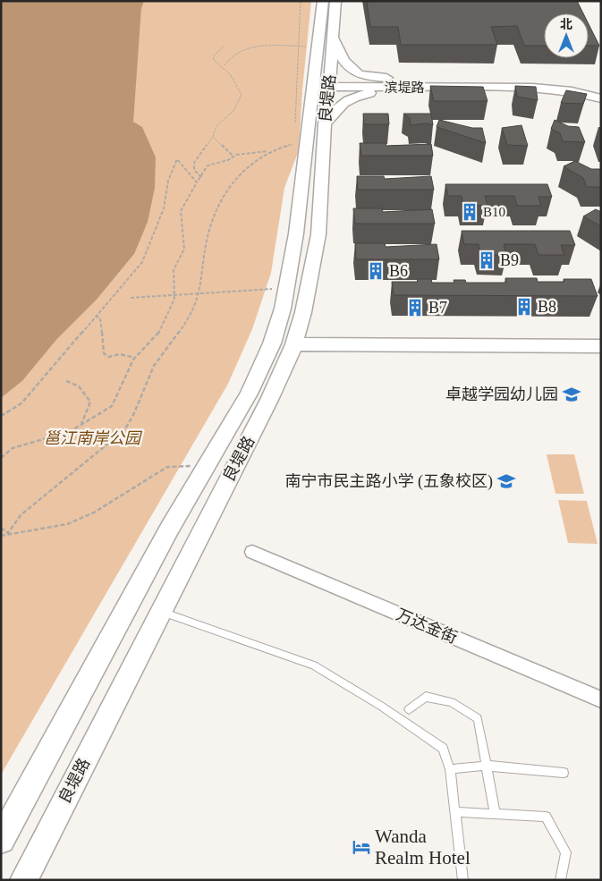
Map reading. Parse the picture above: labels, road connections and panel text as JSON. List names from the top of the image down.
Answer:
{
  "streets": {
    "main road": ["滨堤路", "良堤路"],
    "street": ["万达金街"]
  },
  "crossings": [
    ["滨堤路", "良堤路"]
  ],
  "parks": ["邕江南岸公园"],
  "places": {
    "building": [
      "B10",
      "B9",
      "B6",
      "B8",
      "B7"
    ],
    "school or university": ["卓越学园幼儿园", "南宁市民主路小学 (五象校区)"],
    "hotel": ["Wanda Realm Hotel"]
  },
  "north": "top"
}
